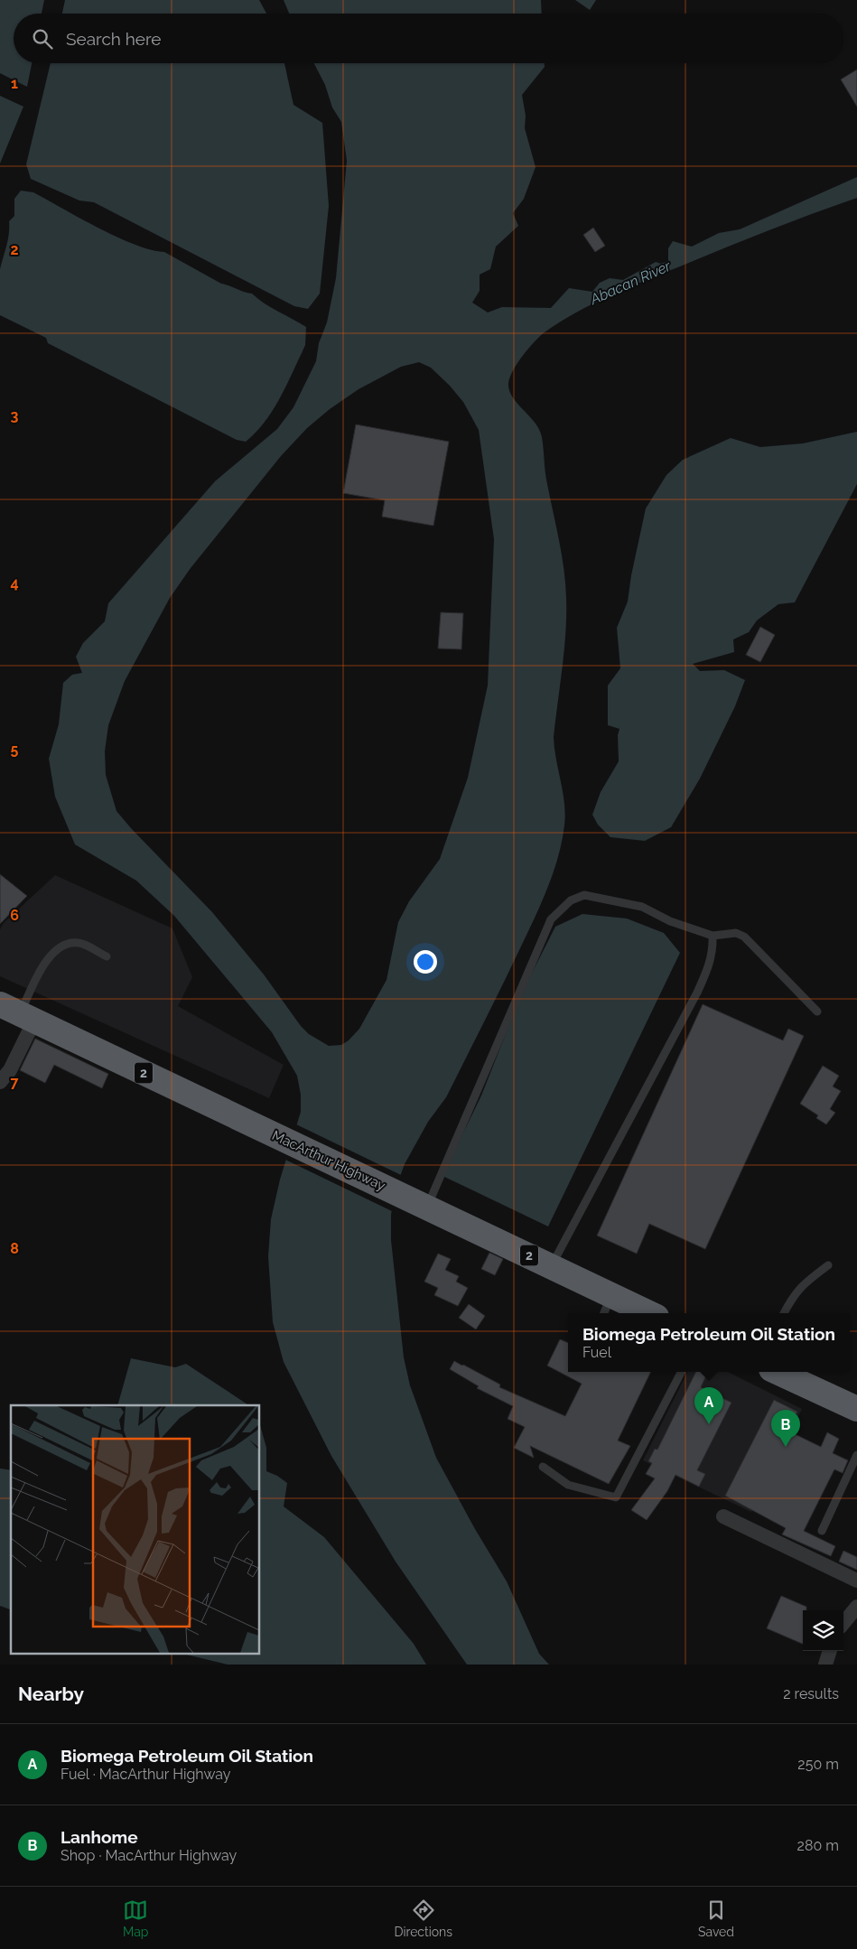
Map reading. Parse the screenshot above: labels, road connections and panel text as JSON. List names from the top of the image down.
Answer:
{
  "streets": {
    "highway": ["2", "MacArthur Highway"]
  },
  "water": ["Abacan River"],
  "page": {
    "search": "Search here",
    "popup": ["Biomega Petroleum Oil Station", "Fuel"],
    "pins": ["A", "B"],
    "heading": ["Nearby", "2 results"],
    "list": [
      {
        "mark": "A",
        "name": "Biomega Petroleum Oil Station",
        "note": "Fuel · MacArthur Highway",
        "value": "250 m"
      },
      {
        "mark": "B",
        "name": "Lanhome",
        "note": "Shop · MacArthur Highway",
        "value": "280 m"
      }
    ],
    "nav": ["Map", "Directions", "Saved"]
  },
  "grid": {
    "rows": [
      "1",
      "2",
      "3",
      "4",
      "5",
      "6",
      "7",
      "8"
    ]
  }
}
